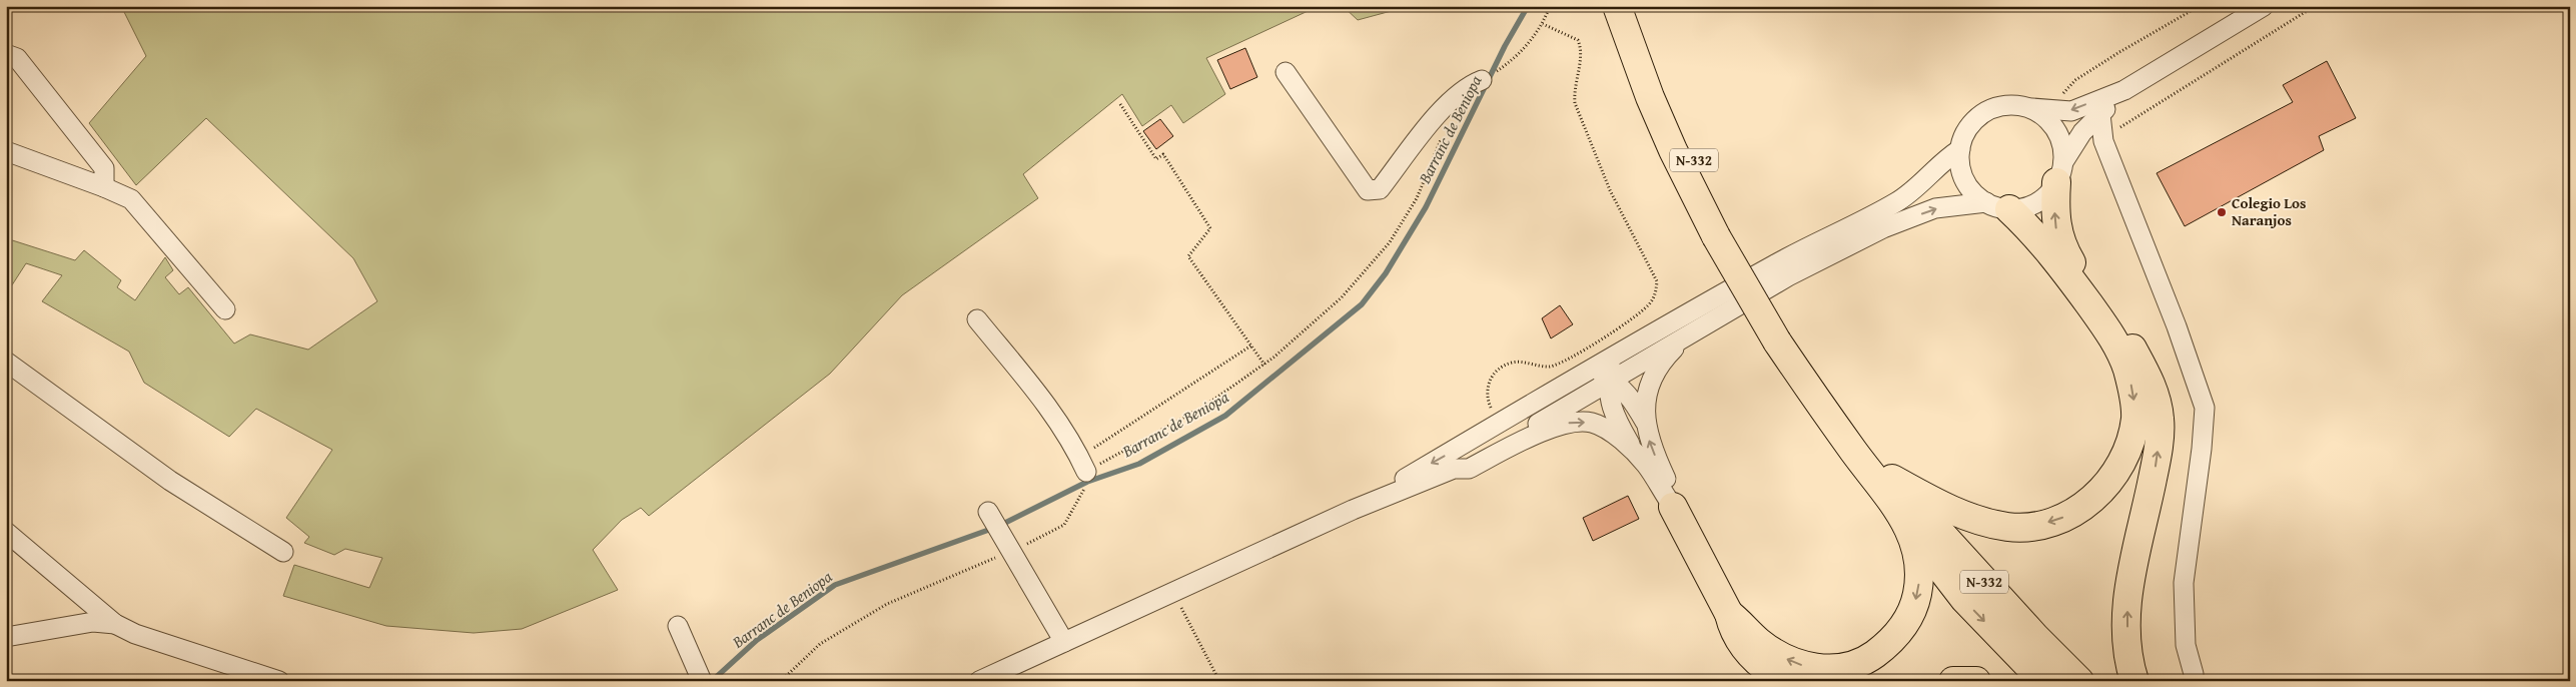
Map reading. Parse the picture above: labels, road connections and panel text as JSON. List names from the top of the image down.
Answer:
{
  "streets": {
    "highway": ["N-332"]
  },
  "water": ["Barranc de Beniopa"],
  "places": ["Colegio Los Naranjos"]
}
